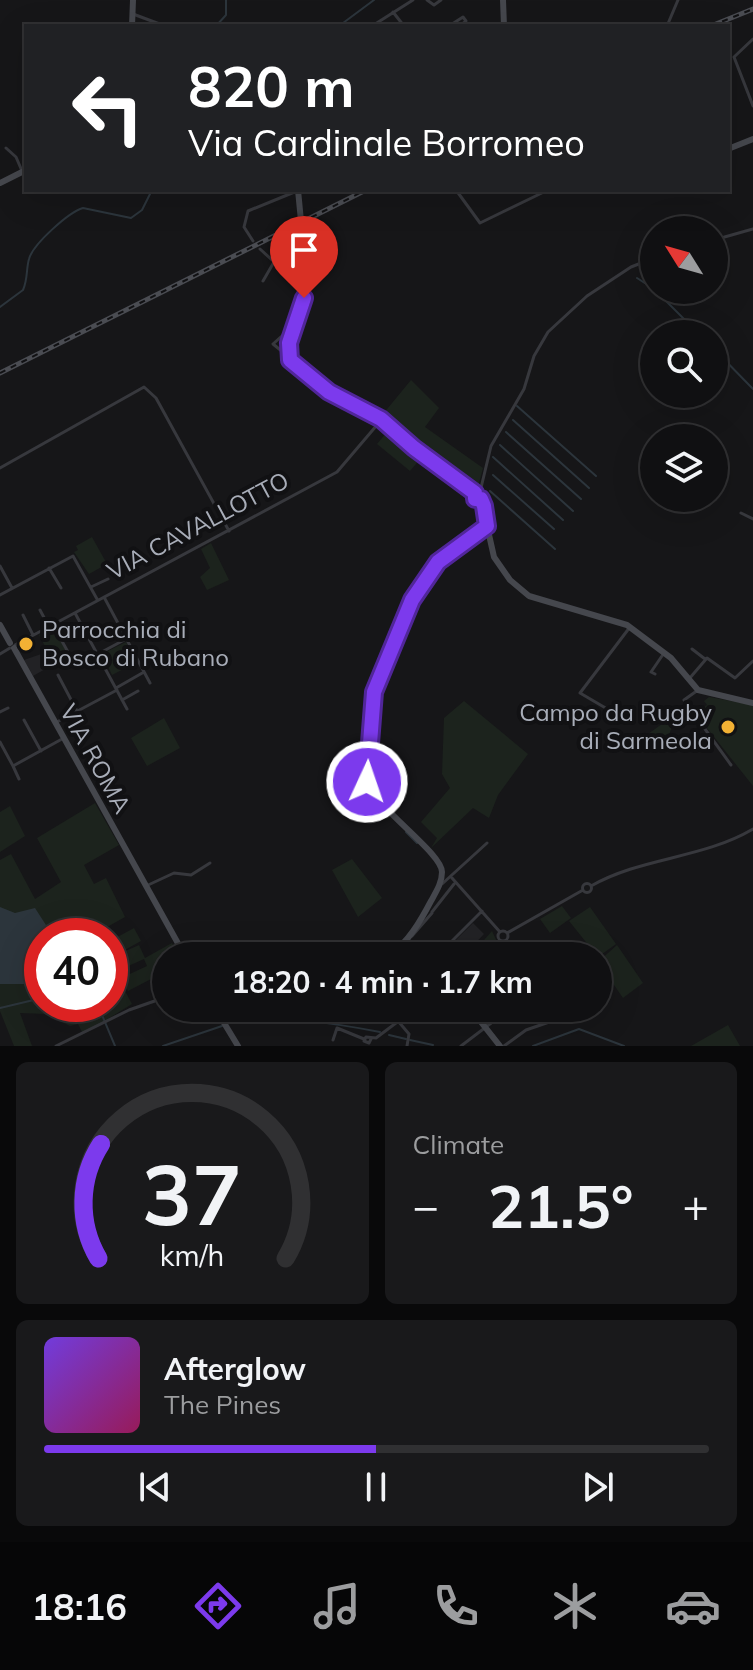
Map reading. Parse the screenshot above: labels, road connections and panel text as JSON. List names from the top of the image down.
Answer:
{
  "streets": {
    "street": ["VIA CAVALLOTTO", "VIA ROMA"]
  },
  "crossings": [
    ["VIA CAVALLOTTO", "VIA ROMA"]
  ],
  "places": ["Parrocchia di Bosco di Rubano", "Campo da Rugby di Sarmeola"],
  "north": "top left",
  "page": {
    "turn": ["820 m", "Via Cardinale Borromeo"],
    "limit": "40",
    "trip": "18:20 · 4 min · 1.7 km",
    "tile": "Climate",
    "heat": ["−", "21.5°", "+"],
    "song": ["Afterglow", "The Pines"],
    "tabs": "18:16",
    "gauge": ["37", "km/h"]
  }
}
